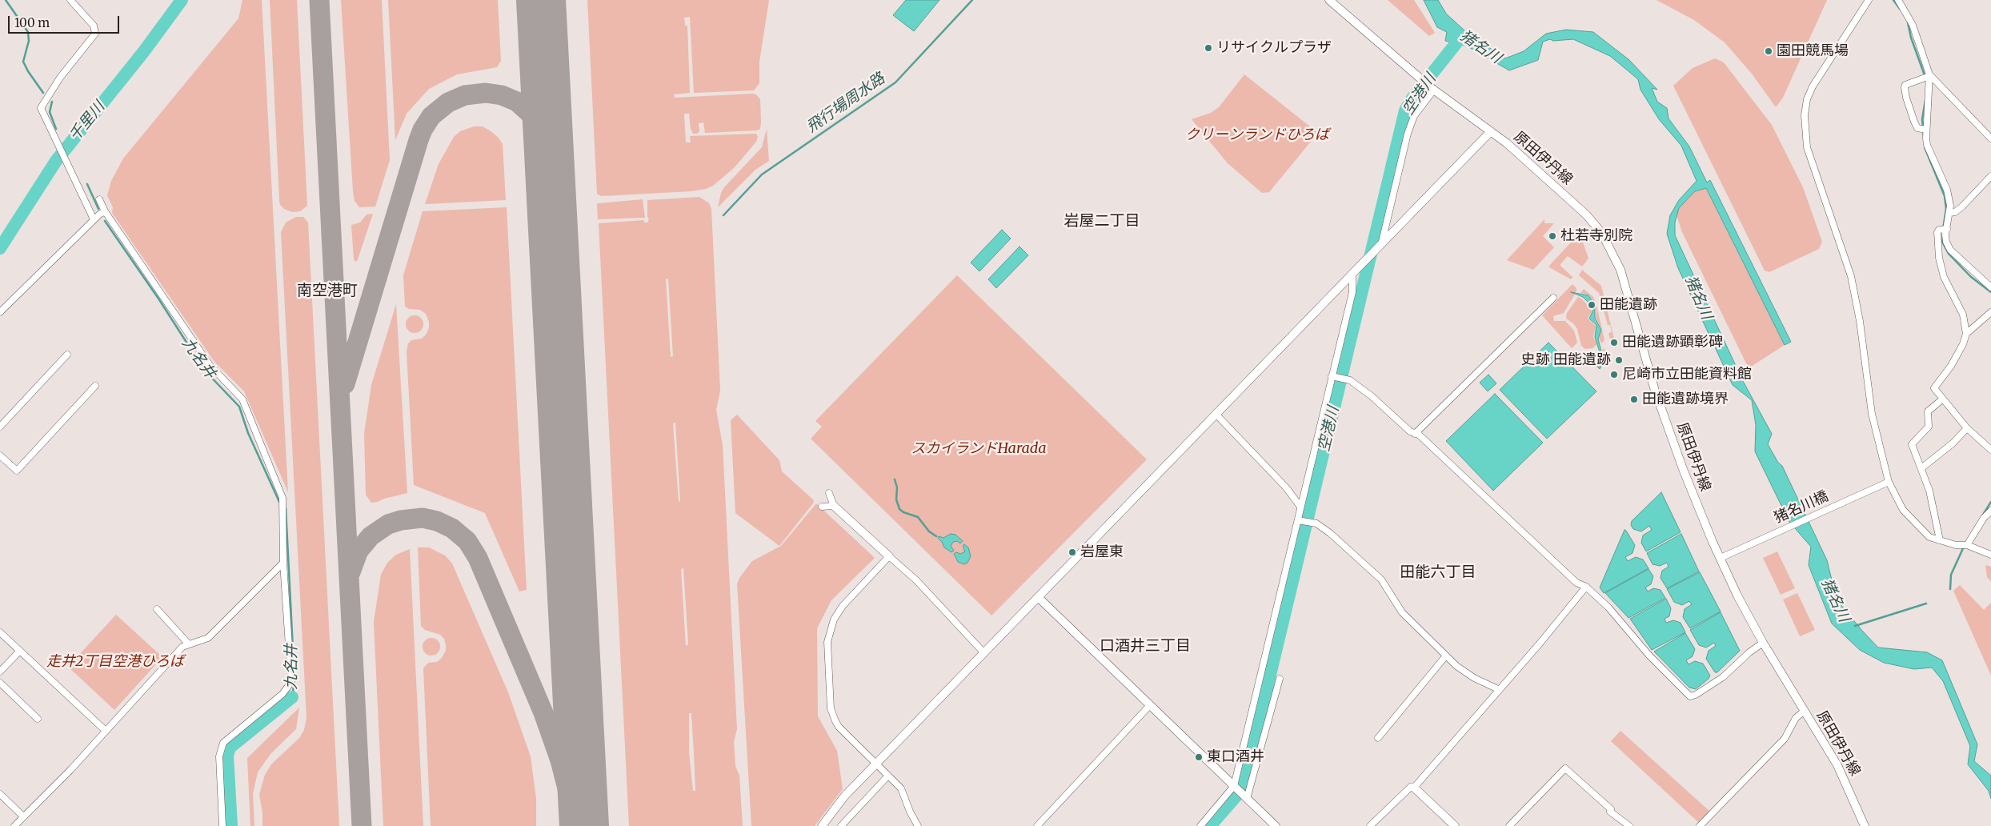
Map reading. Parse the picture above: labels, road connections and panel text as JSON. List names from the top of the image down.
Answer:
{
  "streets": {
    "street": ["原田伊丹線", "猪名川橋"]
  },
  "crossings": [
    ["原田伊丹線", "猪名川橋"]
  ],
  "districts": [
    "岩屋二丁目",
    "南空港町",
    "田能六丁目",
    "口酒井三丁目"
  ],
  "water": [
    "猪名川",
    "空港川",
    "飛行場周水路",
    "千里川",
    "九名井"
  ],
  "parks": ["クリーンランドひろば", "スカイランドHarada", "走井2丁目空港ひろば"],
  "places": [
    "リサイクルプラザ",
    "園田競馬場",
    "杜若寺別院",
    "田能遺跡",
    "田能遺跡顕彰碑",
    "史跡 田能遺跡",
    "尼崎市立田能資料館",
    "田能遺跡境界",
    "岩屋東",
    "東口酒井"
  ],
  "scale_bar": "100 m"
}
